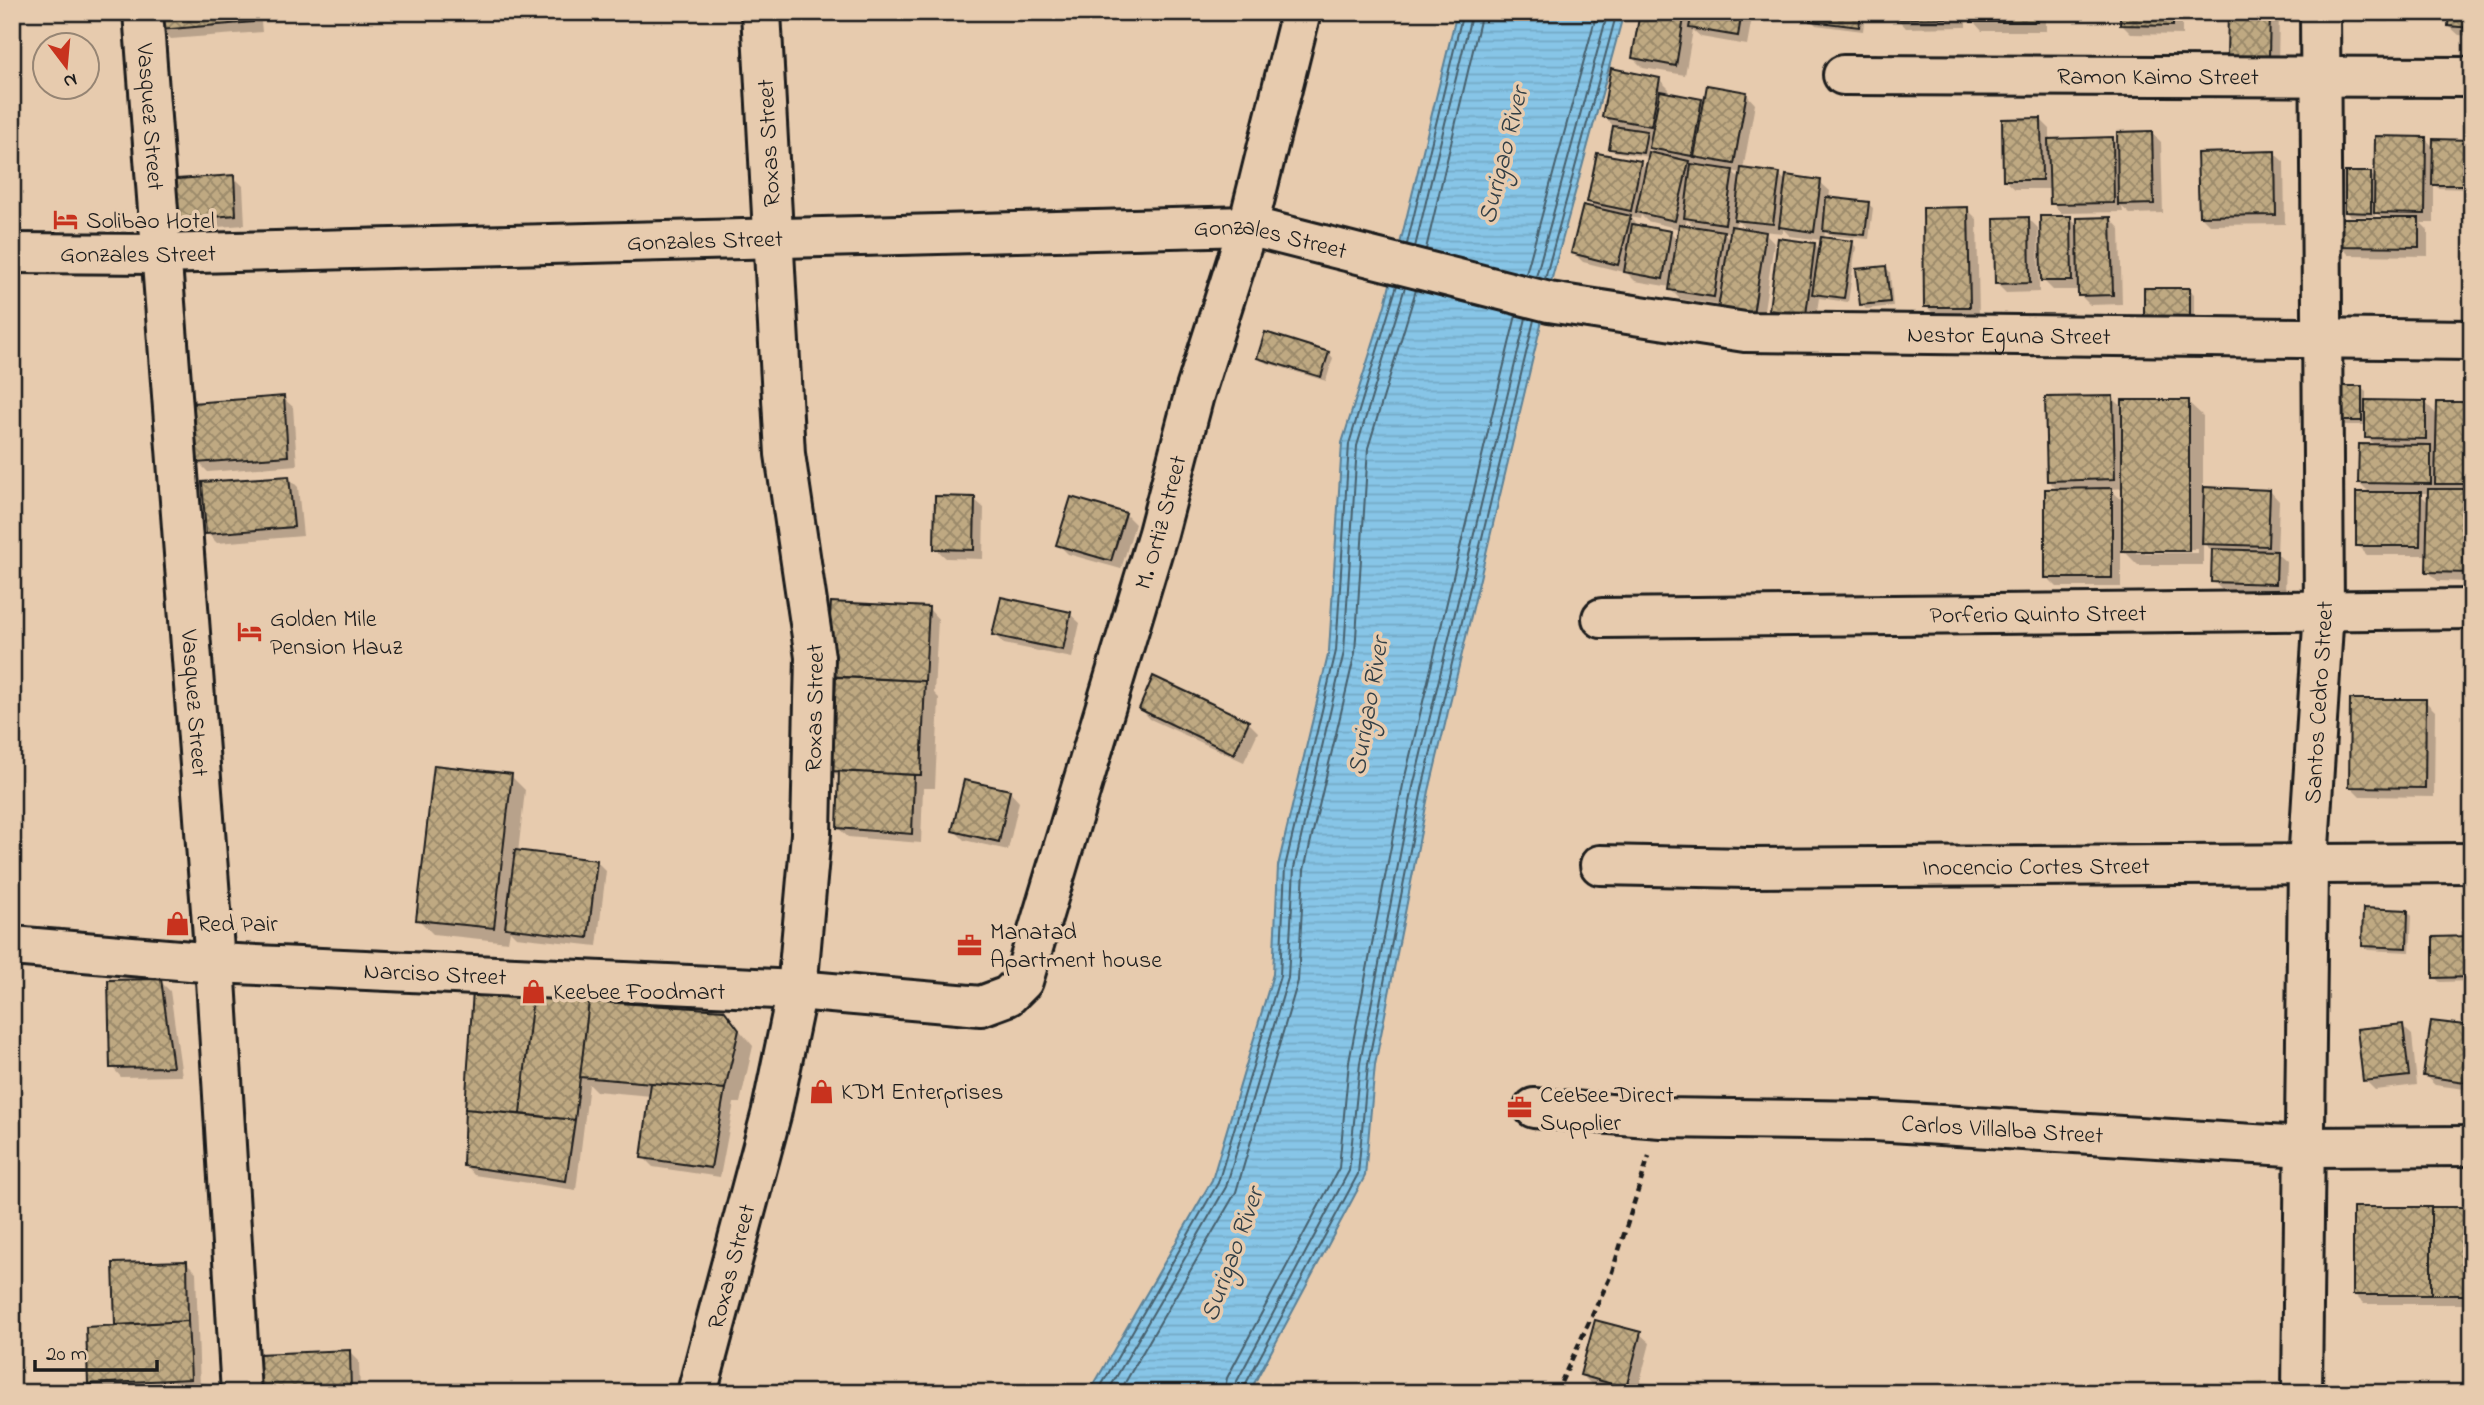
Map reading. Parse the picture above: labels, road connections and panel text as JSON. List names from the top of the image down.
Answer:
{
  "streets": {
    "street": [
      "Ramon Kaimo Street",
      "Vasquez Street",
      "Roxas Street",
      "Gonzales Street",
      "Nestor Eguna Street",
      "M. Ortiz Street",
      "Porferio Quinto Street",
      "Santos Cedro Street",
      "Inocencio Cortes Street",
      "Narciso Street",
      "Carlos Villalba Street"
    ]
  },
  "crossings": [
    ["Ramon Kaimo Street", "Santos Cedro Street"],
    ["Vasquez Street", "Gonzales Street"],
    ["Vasquez Street", "Narciso Street"],
    ["Roxas Street", "Gonzales Street"],
    ["Roxas Street", "Narciso Street"],
    ["Gonzales Street", "Nestor Eguna Street"],
    ["Gonzales Street", "M. Ortiz Street"],
    ["Nestor Eguna Street", "Santos Cedro Street"],
    ["M. Ortiz Street", "Narciso Street"],
    ["Porferio Quinto Street", "Santos Cedro Street"],
    ["Santos Cedro Street", "Inocencio Cortes Street"],
    ["Santos Cedro Street", "Carlos Villalba Street"]
  ],
  "water": ["Surigao River"],
  "places": {
    "hotel": ["Solibao Hotel", "Golden Mile Pension Hauz"],
    "shop": ["Red Pair", "Keebee Foodmart", "KDM Enterprises"],
    "office": ["Manatad Apartment house", "Ceebee Direct Supplier"]
  },
  "scale_bar": "20 m",
  "north": "bottom"
}
